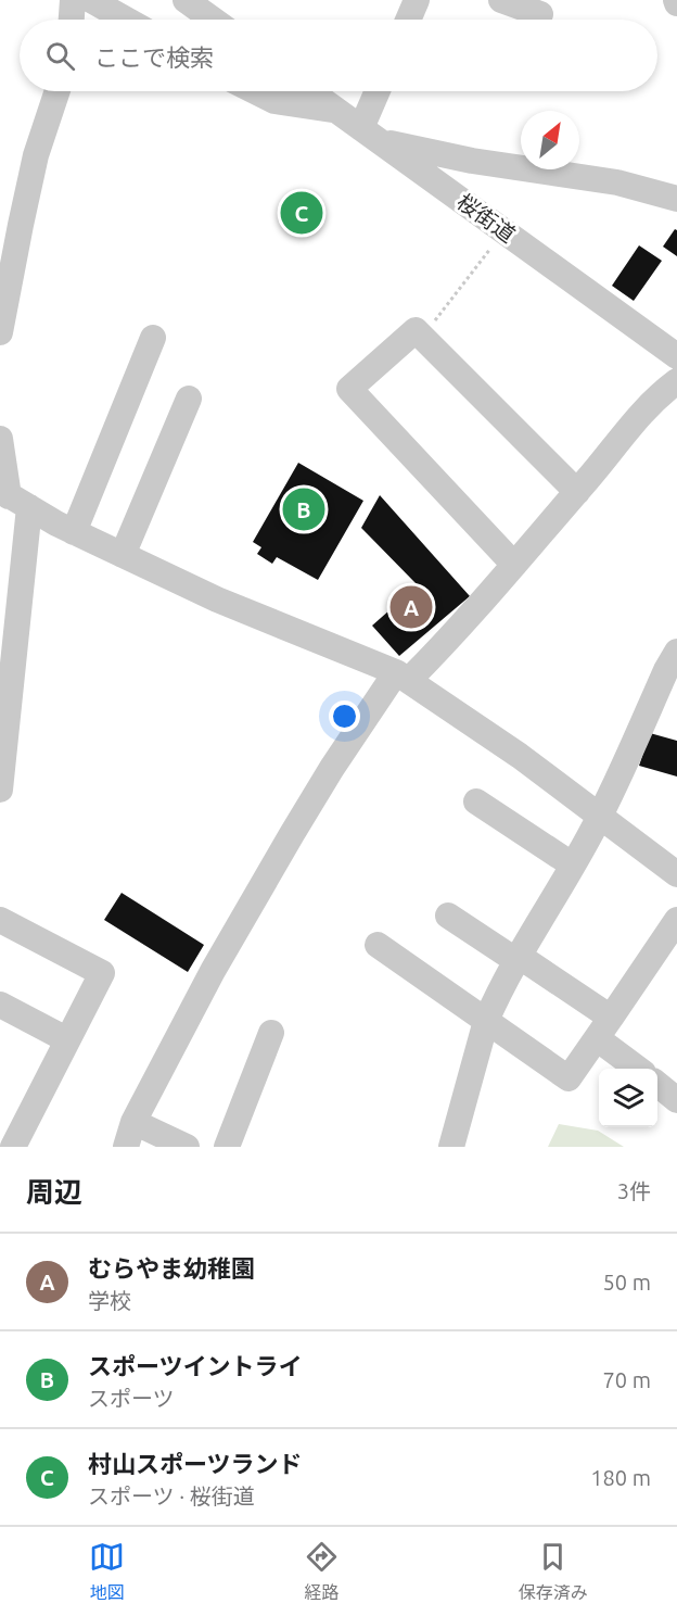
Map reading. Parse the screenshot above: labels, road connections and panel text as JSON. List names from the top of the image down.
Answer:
{
  "streets": {
    "street": ["桜街道"]
  },
  "north": "top right",
  "page": {
    "search": "ここで検索",
    "pins": ["C", "B", "A"],
    "heading": ["周辺", "3件"],
    "list": [
      {
        "mark": "A",
        "name": "むらやま幼稚園",
        "note": "学校",
        "value": "50 m"
      },
      {
        "mark": "B",
        "name": "スポーツイントライ",
        "note": "スポーツ",
        "value": "70 m"
      },
      {
        "mark": "C",
        "name": "村山スポーツランド",
        "note": "スポーツ · 桜街道",
        "value": "180 m"
      }
    ],
    "nav": ["地図", "経路", "保存済み"]
  }
}
